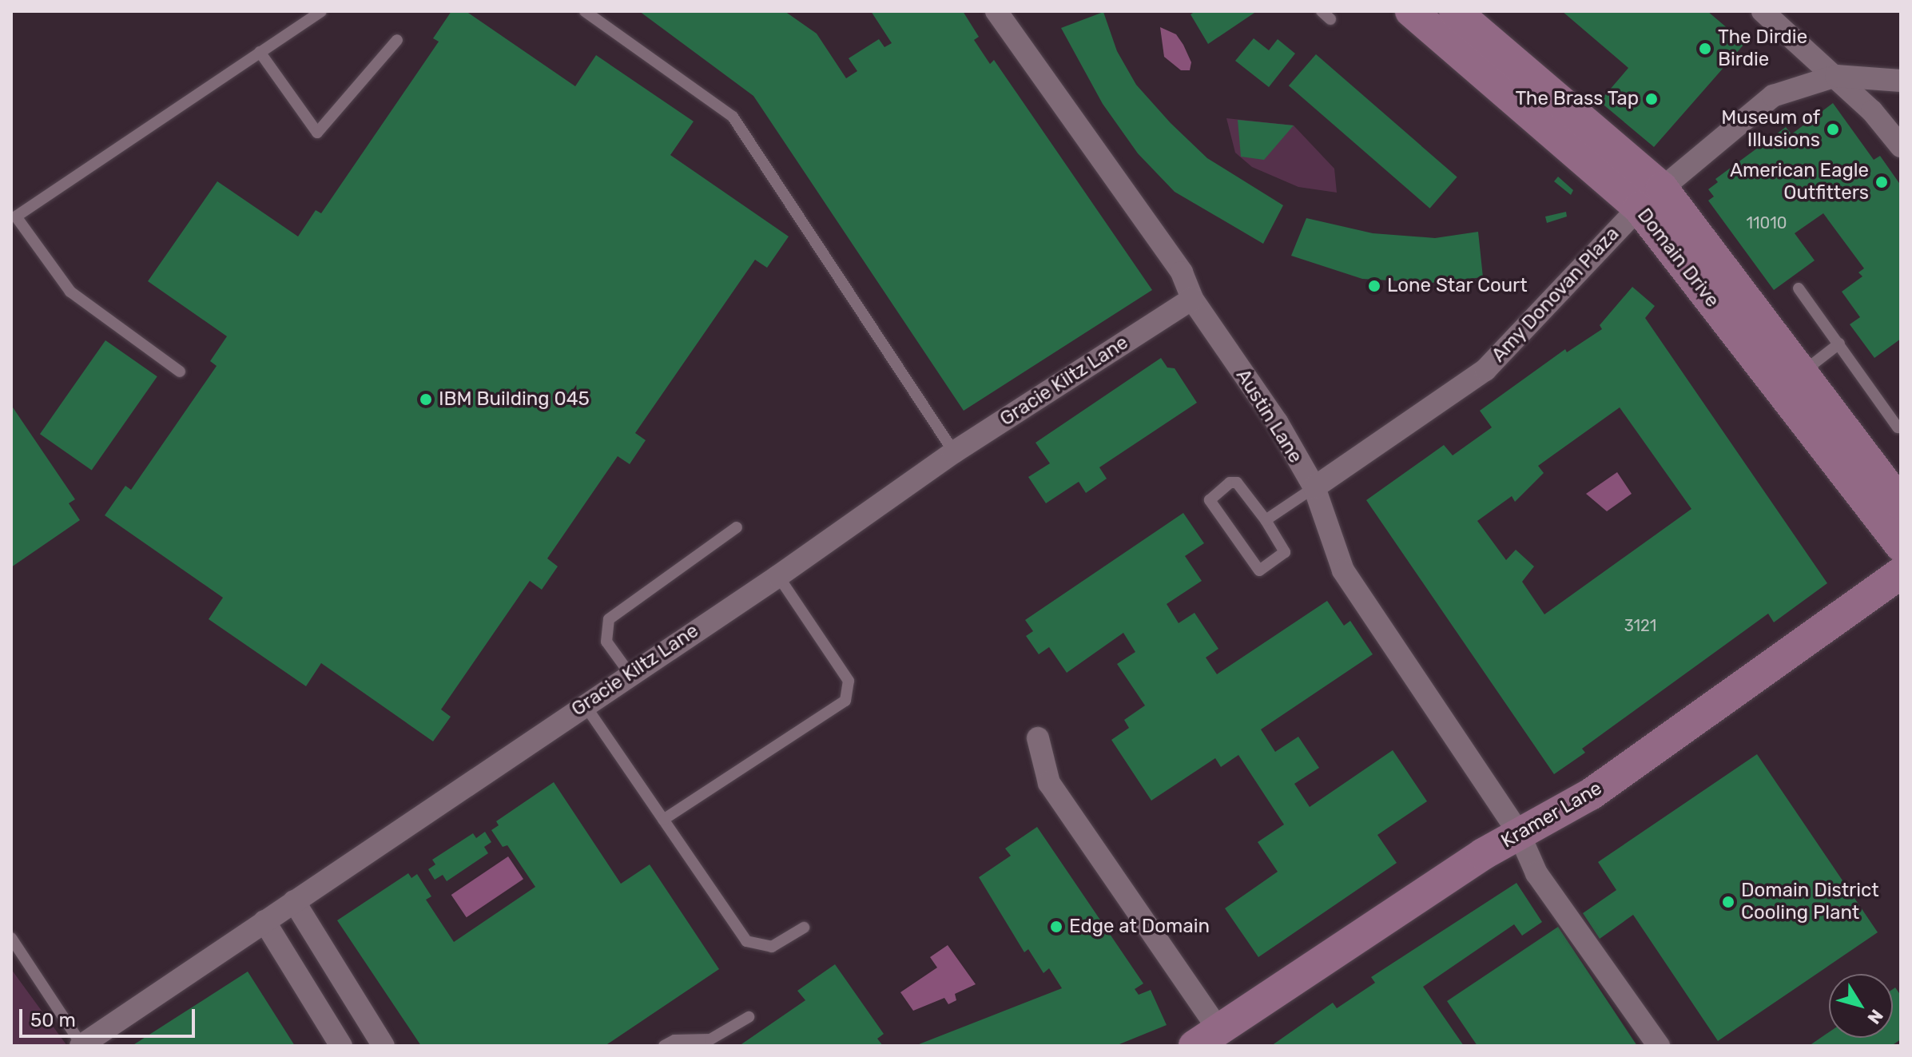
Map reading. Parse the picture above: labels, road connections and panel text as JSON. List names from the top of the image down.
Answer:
{
  "streets": {
    "street": [
      "Domain Drive",
      "Amy Donovan Plaza",
      "Gracie Kiltz Lane",
      "Austin Lane",
      "Kramer Lane"
    ]
  },
  "crossings": [
    ["Domain Drive", "Amy Donovan Plaza"],
    ["Amy Donovan Plaza", "Austin Lane"],
    ["Gracie Kiltz Lane", "Austin Lane"],
    ["Austin Lane", "Kramer Lane"]
  ],
  "places": [
    "The Dirdie Birdie",
    "The Brass Tap",
    "Museum of Illusions",
    "American Eagle Outfitters",
    "Lone Star Court",
    "IBM Building 045",
    "Domain District Cooling Plant",
    "Edge at Domain"
  ],
  "house_numbers": ["11010", "3121"],
  "scale_bar": "50 m",
  "north": "bottom right"
}
